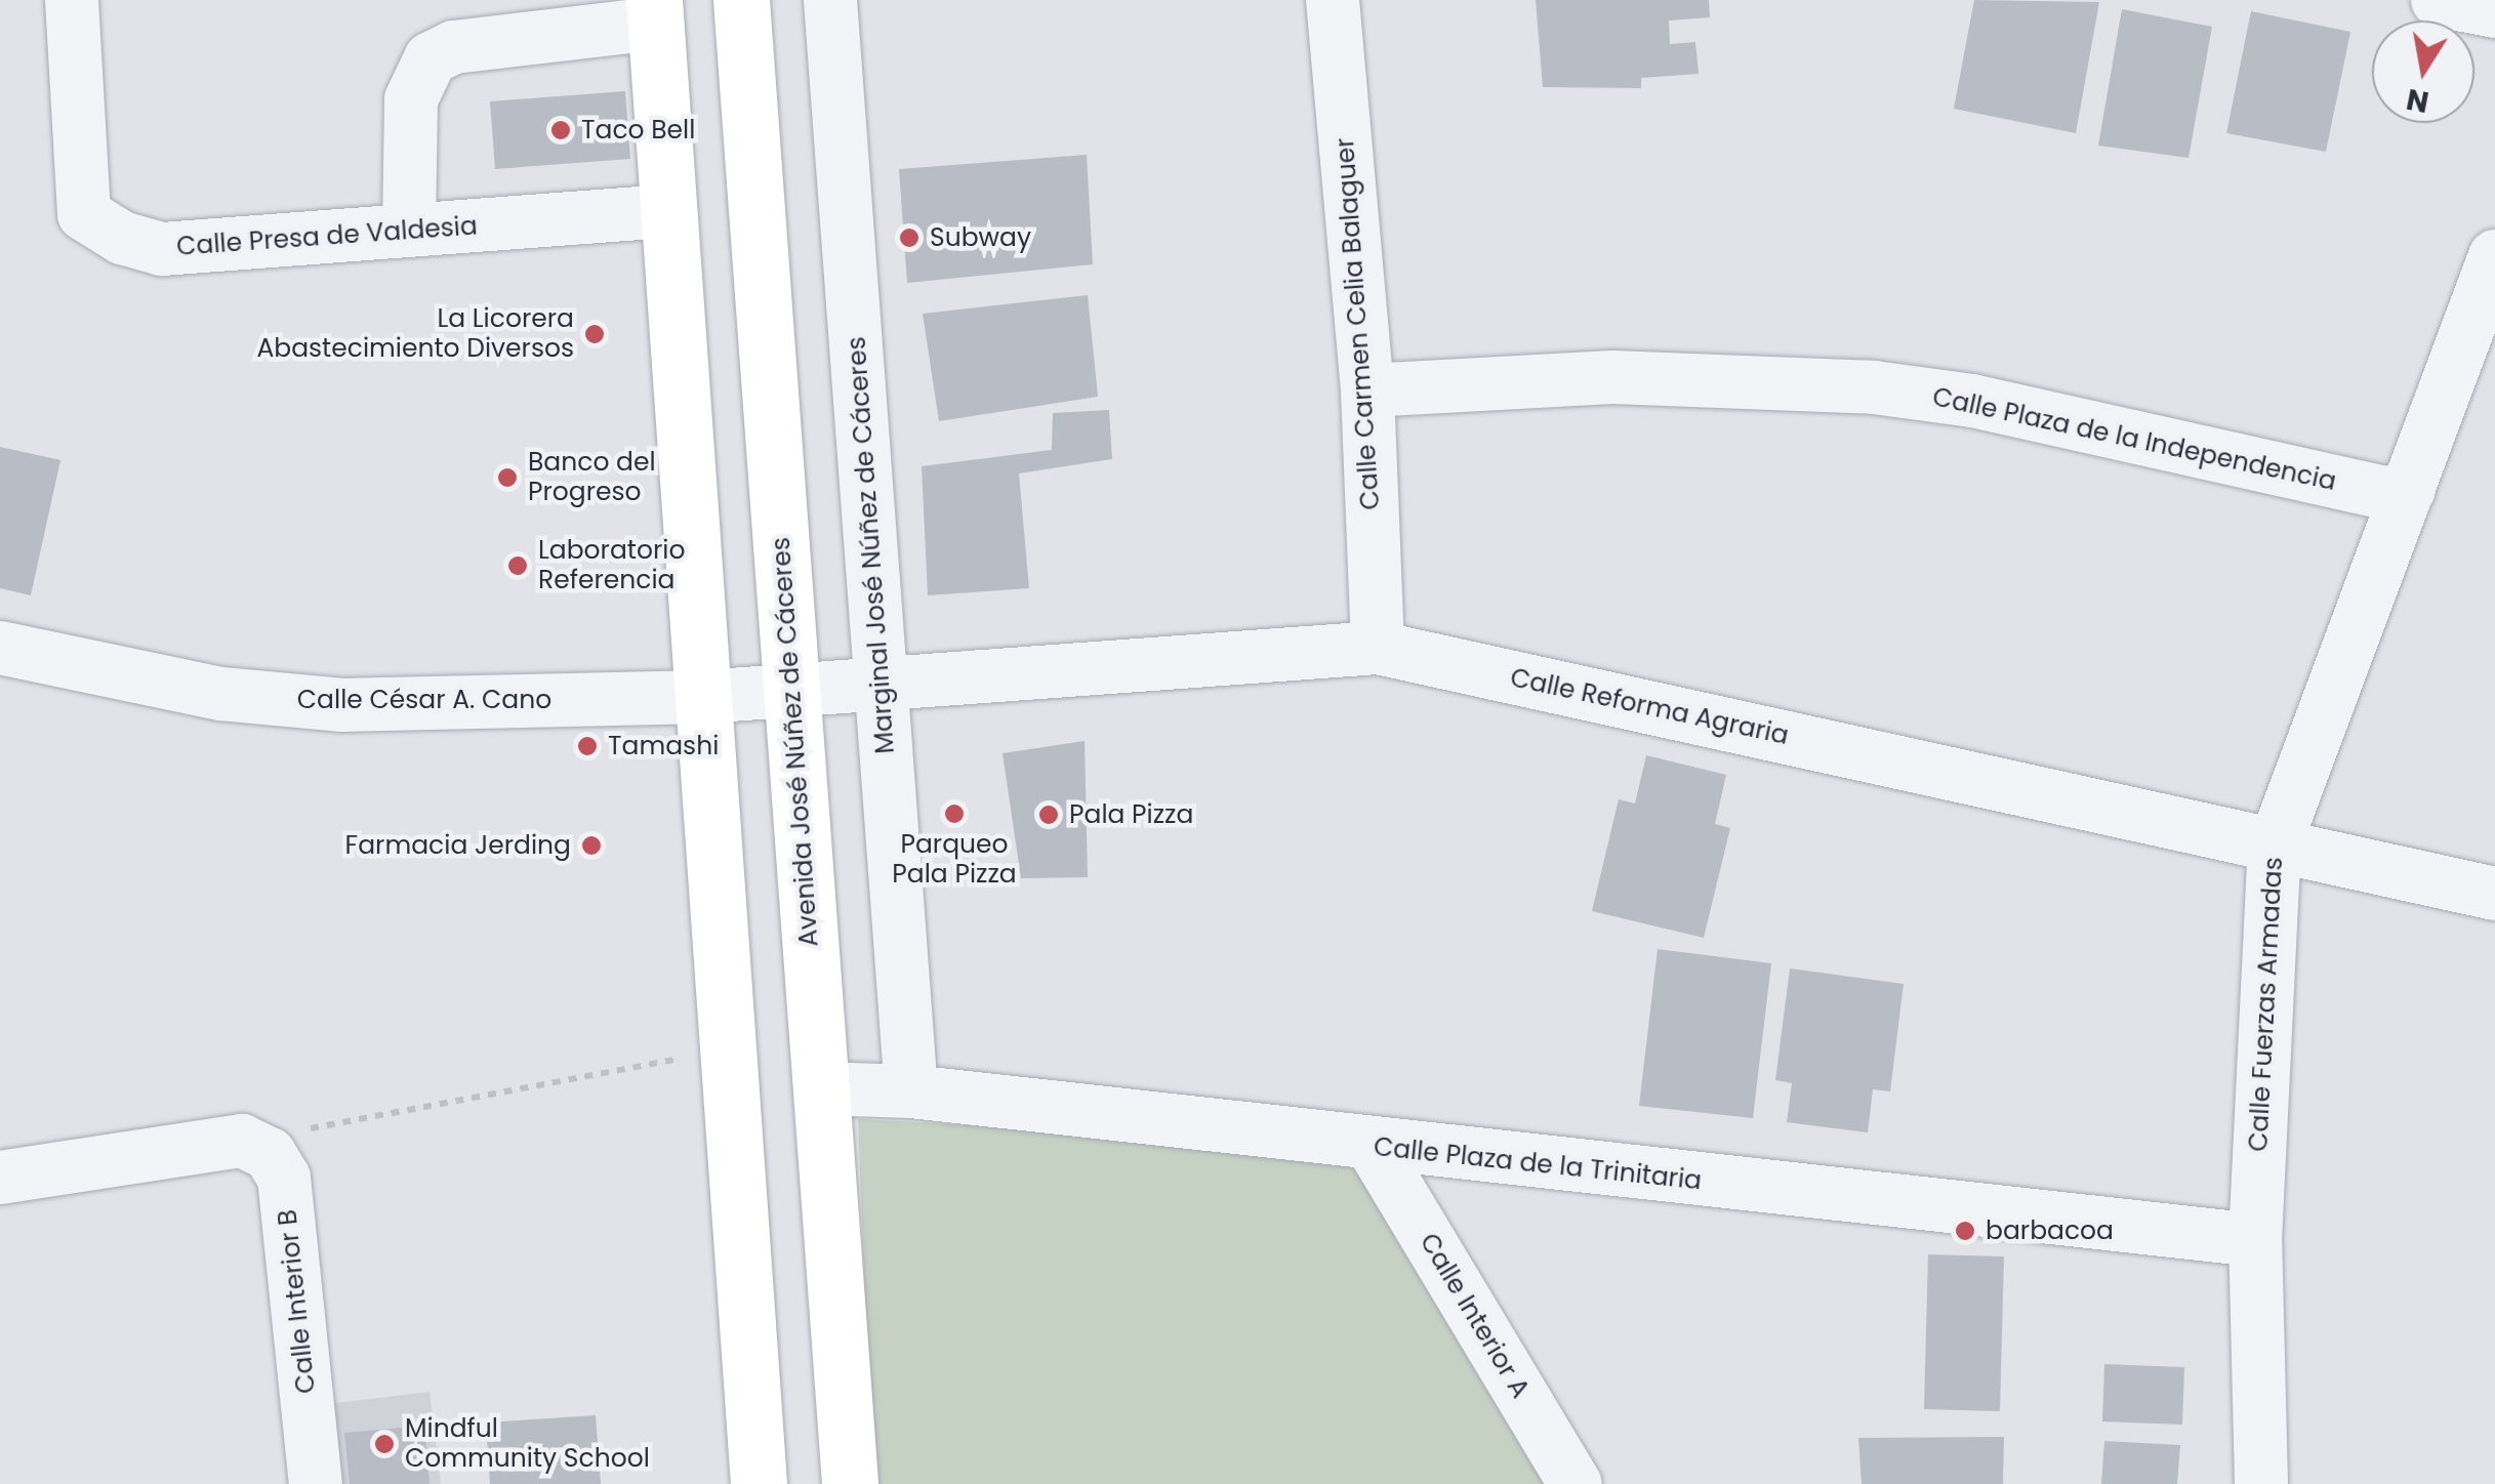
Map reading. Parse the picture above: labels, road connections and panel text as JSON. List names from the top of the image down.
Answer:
{
  "streets": {
    "main road": ["Avenida José Núñez de Cáceres"],
    "street": [
      "Calle Presa de Valdesia",
      "Calle Carmen Celia Balaguer",
      "Calle Plaza de la Independencia",
      "Marginal José Núñez de Cáceres",
      "Calle César A. Cano",
      "Calle Reforma Agraria",
      "Calle Fuerzas Armadas",
      "Calle Plaza de la Trinitaria",
      "Calle Interior B",
      "Calle Interior A"
    ]
  },
  "crossings": [
    ["Calle Carmen Celia Balaguer", "Calle Plaza de la Independencia"],
    ["Calle Carmen Celia Balaguer", "Calle Reforma Agraria"],
    ["Calle Plaza de la Independencia", "Calle Fuerzas Armadas"],
    ["Marginal José Núñez de Cáceres", "Calle Reforma Agraria"],
    ["Marginal José Núñez de Cáceres", "Calle Plaza de la Trinitaria"],
    ["Calle César A. Cano", "Calle Reforma Agraria"],
    ["Calle César A. Cano", "Avenida José Núñez de Cáceres"],
    ["Calle Reforma Agraria", "Avenida José Núñez de Cáceres"],
    ["Calle Reforma Agraria", "Calle Fuerzas Armadas"],
    ["Avenida José Núñez de Cáceres", "Calle Plaza de la Trinitaria"],
    ["Calle Fuerzas Armadas", "Calle Plaza de la Trinitaria"],
    ["Calle Plaza de la Trinitaria", "Calle Interior A"]
  ],
  "places": [
    "Taco Bell",
    "Subway",
    "La Licorera Abastecimiento Diversos",
    "Banco del Progreso",
    "Laboratorio Referencia",
    "Tamashi",
    "Parqueo Pala Pizza",
    "Pala Pizza",
    "Farmacia Jerding",
    "barbacoa",
    "Mindful Community School"
  ],
  "north": "bottom"
}
